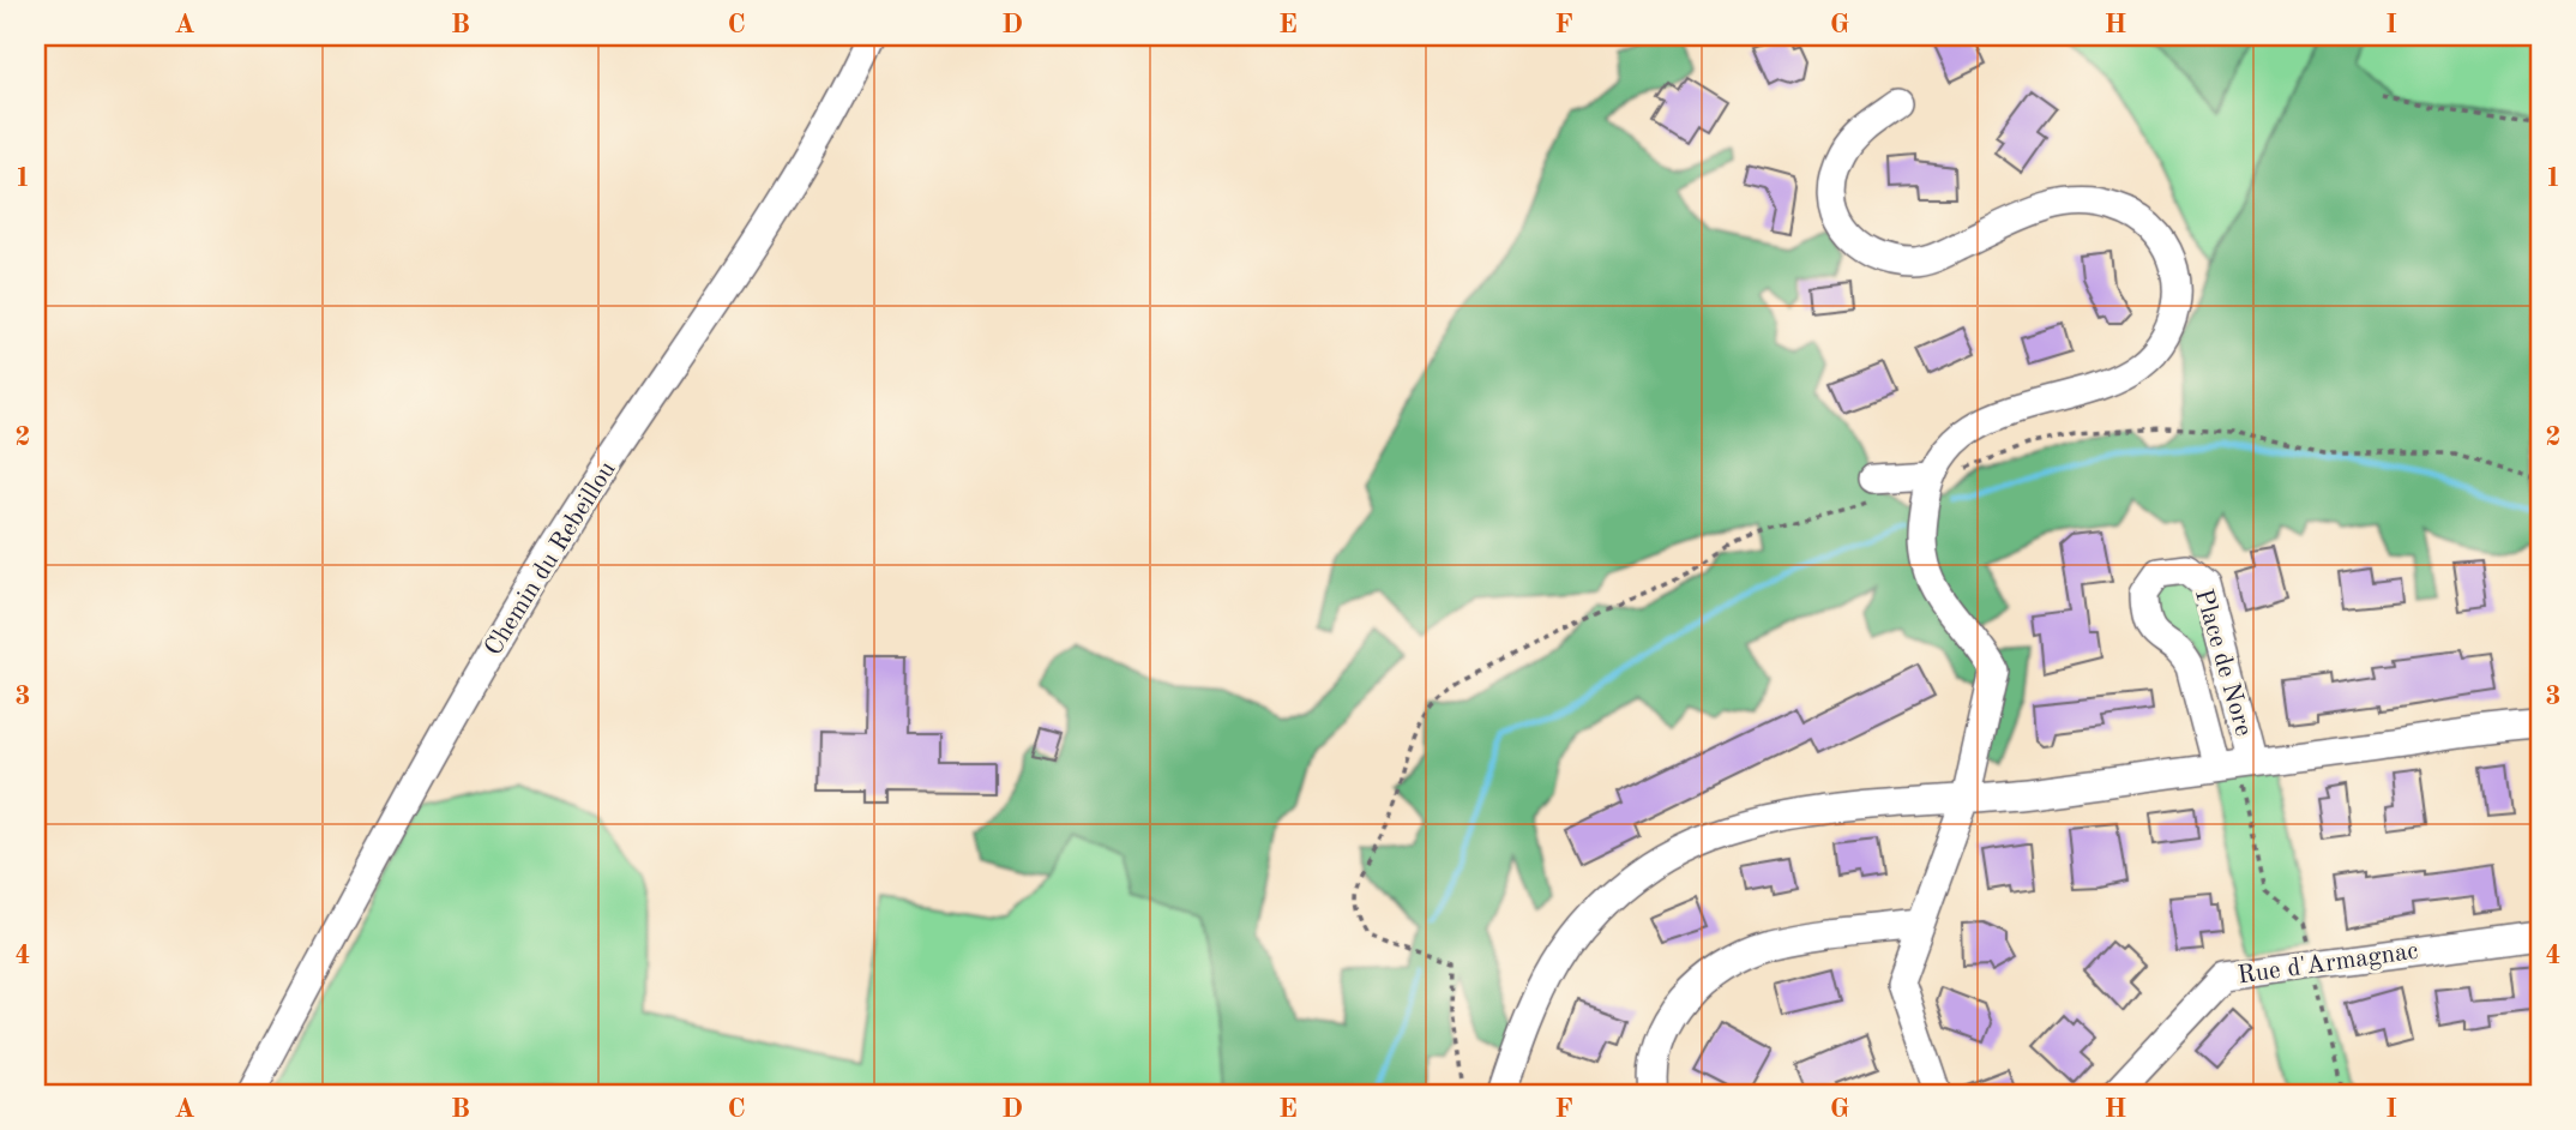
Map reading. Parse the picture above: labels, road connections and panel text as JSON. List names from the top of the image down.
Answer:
{
  "streets": {
    "street": ["Chemin du Rebeillou", "Place de Nore", "Rue d'Armagnac"]
  },
  "grid": {
    "columns": [
      "A",
      "B",
      "C",
      "D",
      "E",
      "F",
      "G",
      "H",
      "I"
    ],
    "rows": [
      "1",
      "2",
      "3",
      "4"
    ]
  }
}
